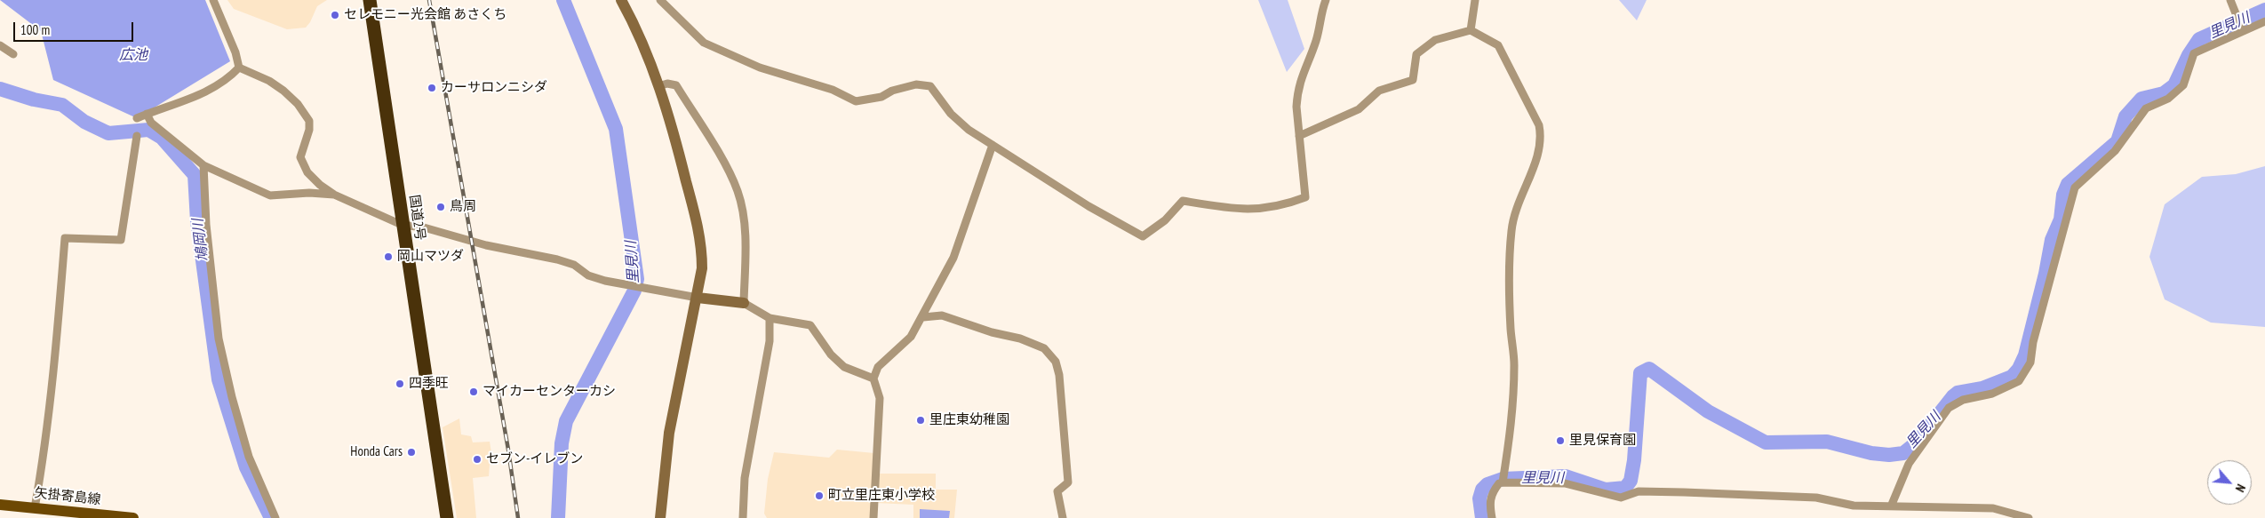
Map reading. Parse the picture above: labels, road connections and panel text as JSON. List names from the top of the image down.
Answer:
{
  "streets": {
    "highway": ["国道2号"],
    "main road": ["矢掛寄島線"]
  },
  "water": ["里見川", "広池", "鳩岡川"],
  "places": [
    "セレモニー光会館 あさくち",
    "カーサロンニシダ",
    "鳥周",
    "岡山マツダ",
    "四季旺",
    "マイカーセンターカシ",
    "里庄東幼稚園",
    "里見保育園",
    "Honda Cars",
    "セブン-イレブン",
    "町立里庄東小学校"
  ],
  "scale_bar": "100 m",
  "north": "bottom right"
}
